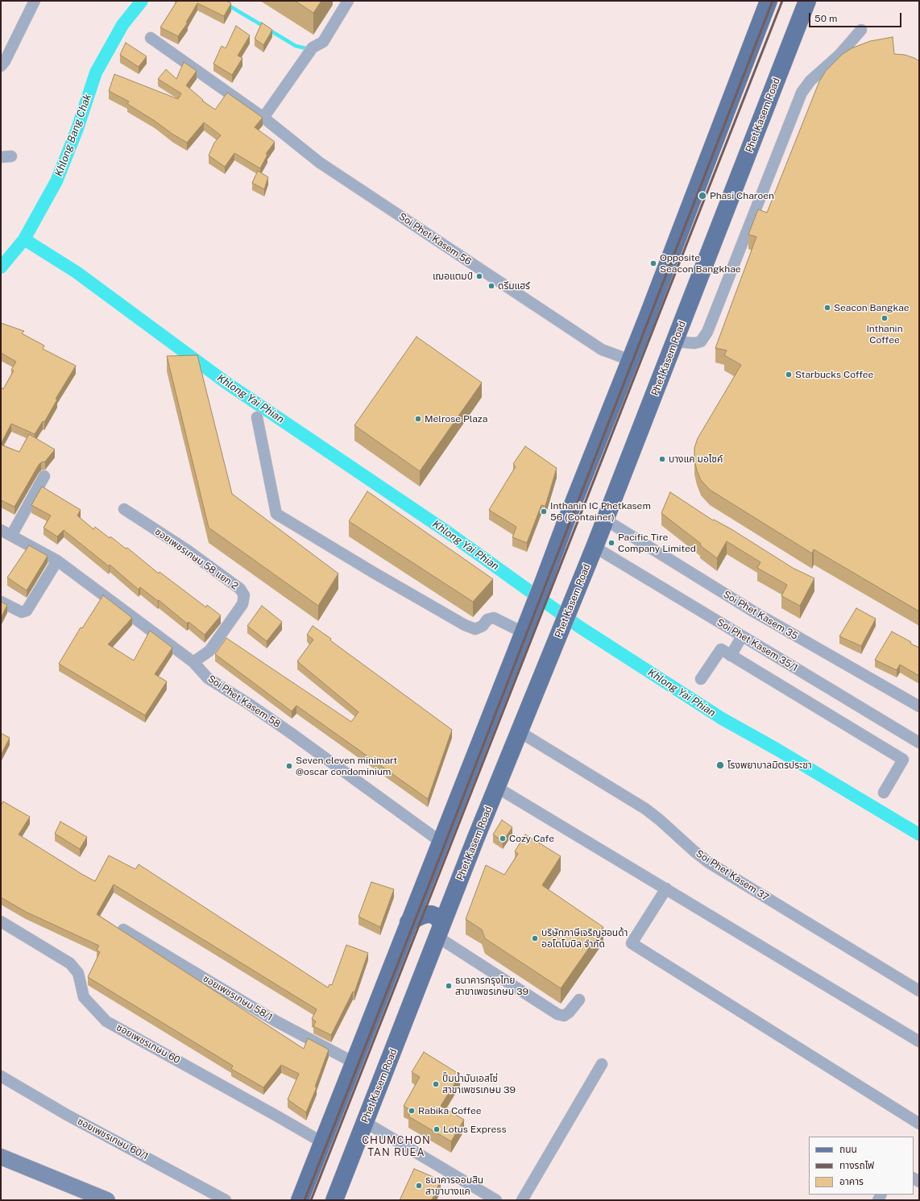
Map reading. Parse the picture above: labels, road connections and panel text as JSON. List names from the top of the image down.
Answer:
{
  "streets": {
    "main road": ["Phet Kasem Road"],
    "street": [
      "Soi Phet Kasem 56",
      "ซอยเพชรเกษม 58 แยก 2",
      "Soi Phet Kasem 35",
      "Soi Phet Kasem 35/1",
      "Soi Phet Kasem 58",
      "Soi Phet Kasem 37",
      "ซอยเพชรเกษม 58/1",
      "ซอยเพชรเกษม 60",
      "ซอยเพชรเกษม 60/1"
    ]
  },
  "crossings": [
    ["Phet Kasem Road", "Soi Phet Kasem 35"],
    ["Phet Kasem Road", "Soi Phet Kasem 35/1"],
    ["Phet Kasem Road", "Soi Phet Kasem 37"],
    ["ซอยเพชรเกษม 58 แยก 2", "Soi Phet Kasem 58"]
  ],
  "districts": ["CHUMCHON TAN RUEA"],
  "water": ["Khlong Bang Chak", "Khlong Yai Phian"],
  "places": [
    "Phasi Charoen",
    "Opposite Seacon Bangkhae",
    "เฌอแตมป์",
    "ดรีมแฮร์",
    "Seacon Bangkae",
    "Inthanin Coffee",
    "Starbucks Coffee",
    "Melrose Plaza",
    "บางแค มอไซค์",
    "Inthanin IC Phetkasem 56 (Container)",
    "Pacific Tire Company Limited",
    "โรงพยาบาลมิตรประชา",
    "Seven eleven minimart @oscar condominium",
    "Cozy Cafe",
    "บริษัทภาษีเจริญฮอนด้า ออโตโมบิล จำกัด",
    "ธนาคารกรุงไทย สาขาเพชรเกษม 39",
    "ปั๊มน้ำมันเอสโซ่ สาขาเพชรเกษม 39",
    "Rabika Coffee",
    "Lotus Express",
    "ธนาคารออมสิน สาขาบางแค"
  ],
  "legend": ["ถนน", "ทางรถไฟ", "อาคาร"],
  "scale_bar": "50 m"
}
